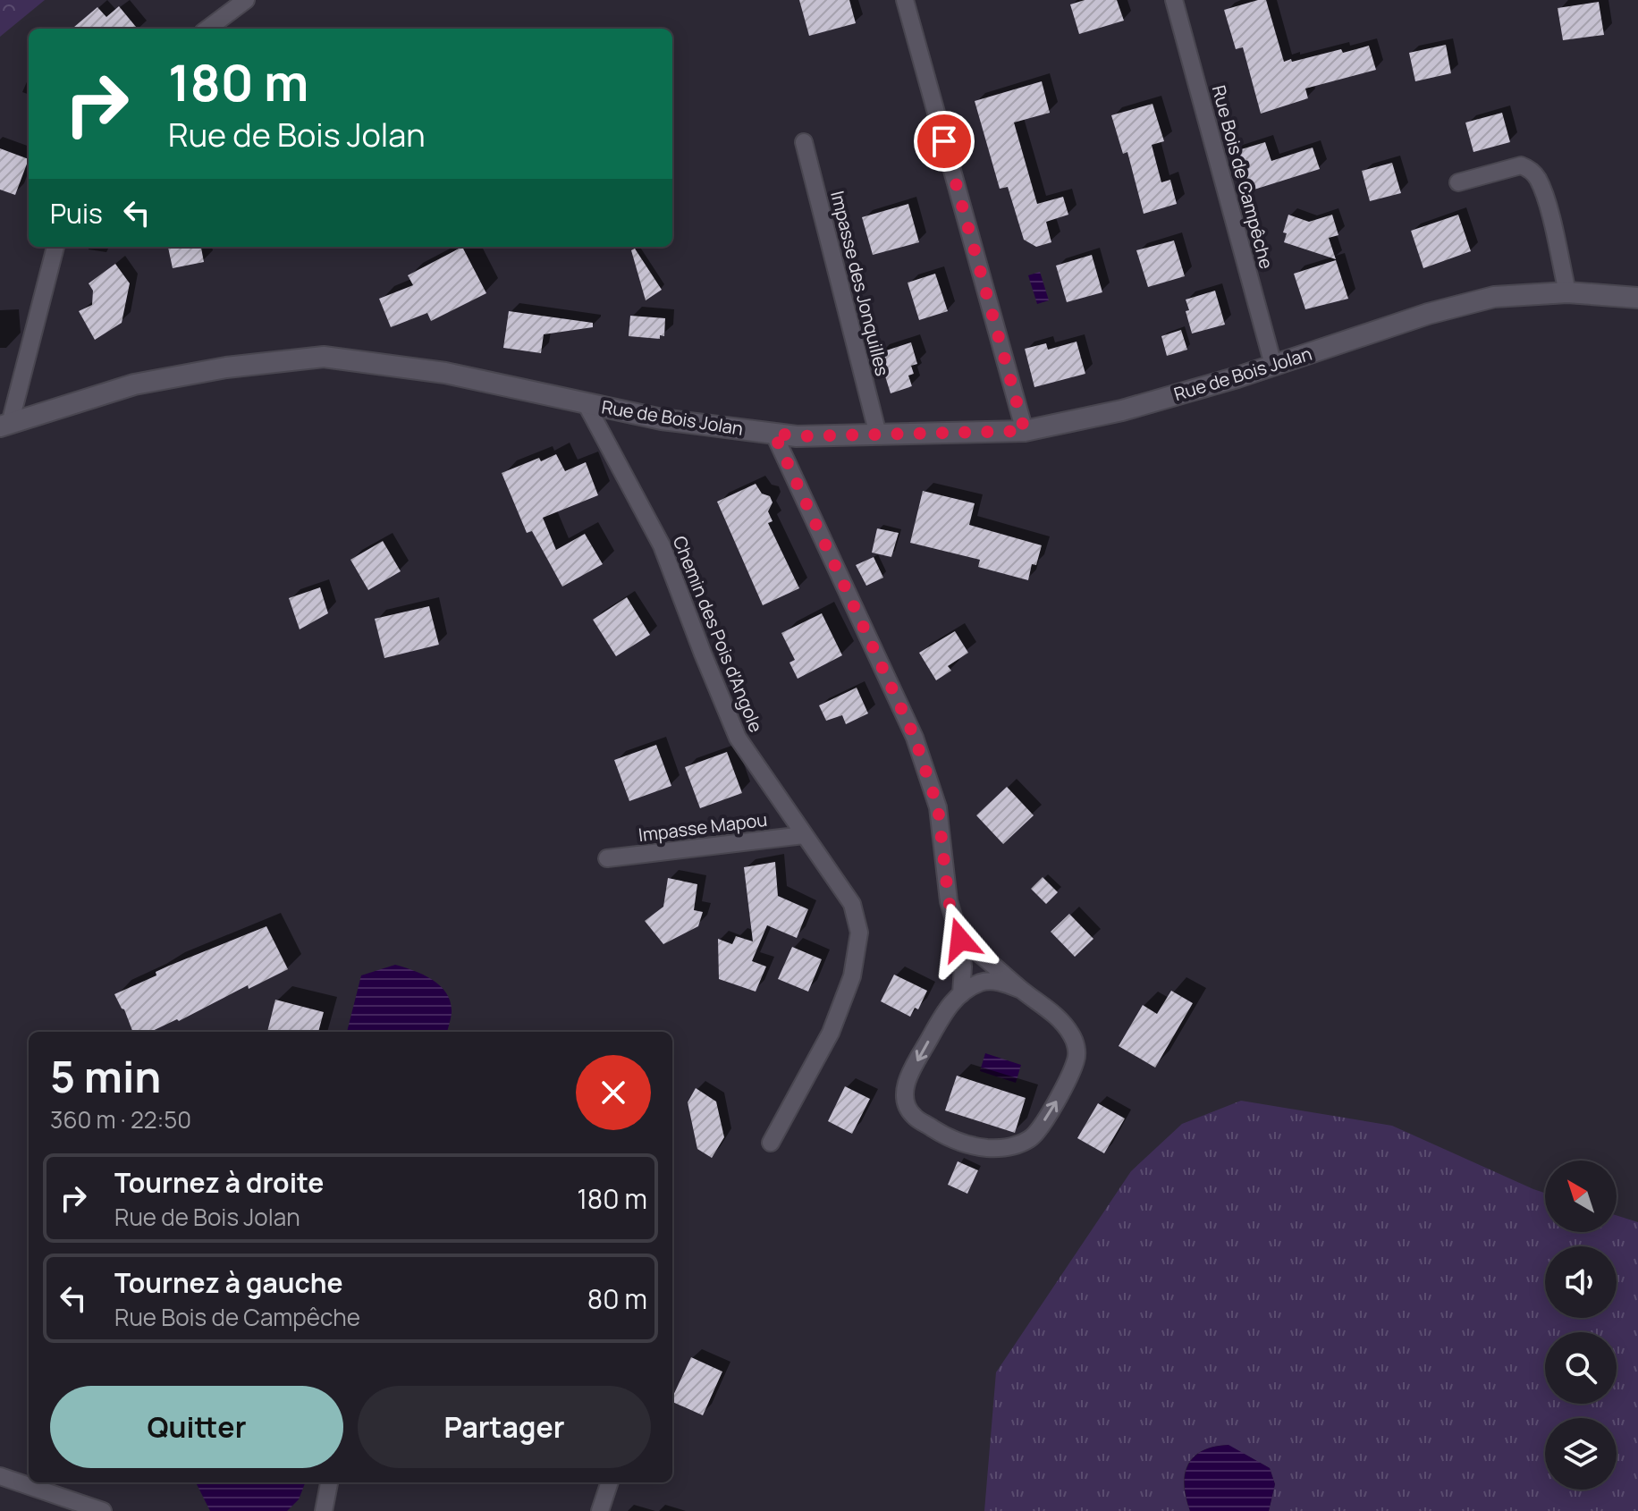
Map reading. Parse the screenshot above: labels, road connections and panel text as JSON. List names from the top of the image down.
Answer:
{
  "streets": {
    "street": [
      "Rue Bois de Campêche",
      "Impasse des Jonquilles",
      "Rue de Bois Jolan",
      "Chemin des Pois d'Angole",
      "Impasse Mapou"
    ]
  },
  "crossings": [
    ["Rue Bois de Campêche", "Rue de Bois Jolan"],
    ["Impasse des Jonquilles", "Rue de Bois Jolan"],
    ["Rue de Bois Jolan", "Chemin des Pois d'Angole"],
    ["Chemin des Pois d'Angole", "Impasse Mapou"]
  ],
  "north": "top left",
  "page": {
    "turn": ["180 m", "Rue de Bois Jolan"],
    "then": "Puis",
    "heading": ["5 min", "360 m · 22:50"],
    "list": [
      {
        "name": "Tournez à droite",
        "note": "Rue de Bois Jolan",
        "value": "180 m"
      },
      {
        "name": "Tournez à gauche",
        "note": "Rue Bois de Campêche",
        "value": "80 m"
      }
    ],
    "buttons": ["Quitter", "Partager"]
  }
}
